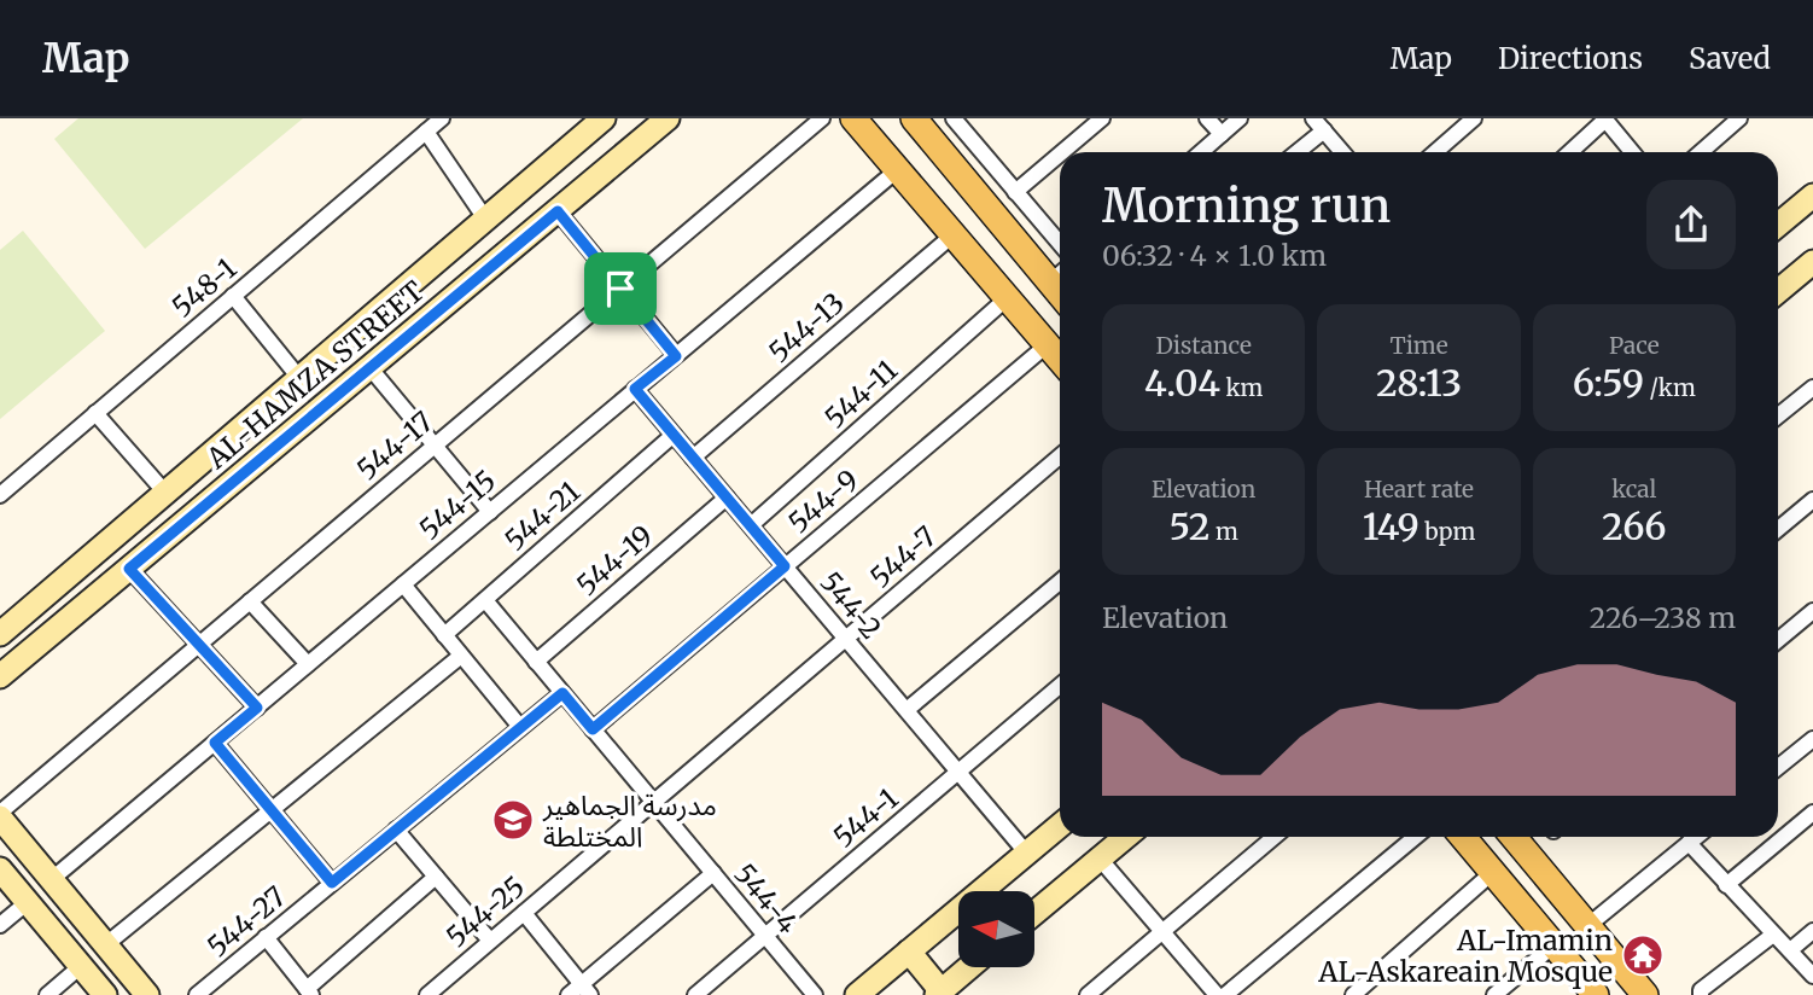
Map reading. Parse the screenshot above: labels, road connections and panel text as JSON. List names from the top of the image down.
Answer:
{
  "streets": {
    "street": [
      "548-1",
      "544-13",
      "AL-HAMZA STREET",
      "544-11",
      "544-17",
      "544-9",
      "544-15",
      "544-21",
      "544-7",
      "544-19",
      "544-2",
      "544-1",
      "544-4",
      "544-25",
      "544-27"
    ]
  },
  "crossings": [
    ["544-13", "544-2"],
    ["544-11", "544-2"],
    ["544-9", "544-2"],
    ["544-9", "544-4"],
    ["544-15", "544-2"],
    ["544-21", "544-2"],
    ["544-21", "544-4"],
    ["544-7", "544-2"],
    ["544-7", "544-4"],
    ["544-7", "544-25"],
    ["544-19", "544-2"],
    ["544-19", "544-4"],
    ["544-2", "544-1"],
    ["544-1", "544-4"],
    ["544-4", "544-25"],
    ["544-4", "544-27"]
  ],
  "places": {
    "school or university": ["مدرسة الجماهير المختلطة"],
    "temple": ["AL-Imamin AL-Askareain Mosque"]
  },
  "north": "left",
  "page": {
    "header": "Map",
    "nav": ["Map", "Directions", "Saved"],
    "heading": ["Morning run", "06:32 · 4 × 1.0 km"],
    "stats": [
      ["Distance", "4.04 km"],
      ["Time", "28:13"],
      ["Pace", "6:59 /km"],
      ["Elevation", "52 m"],
      ["Heart rate", "149 bpm"],
      ["kcal", "266"]
    ],
    "chart": ["Elevation", "226–238 m"]
  }
}
